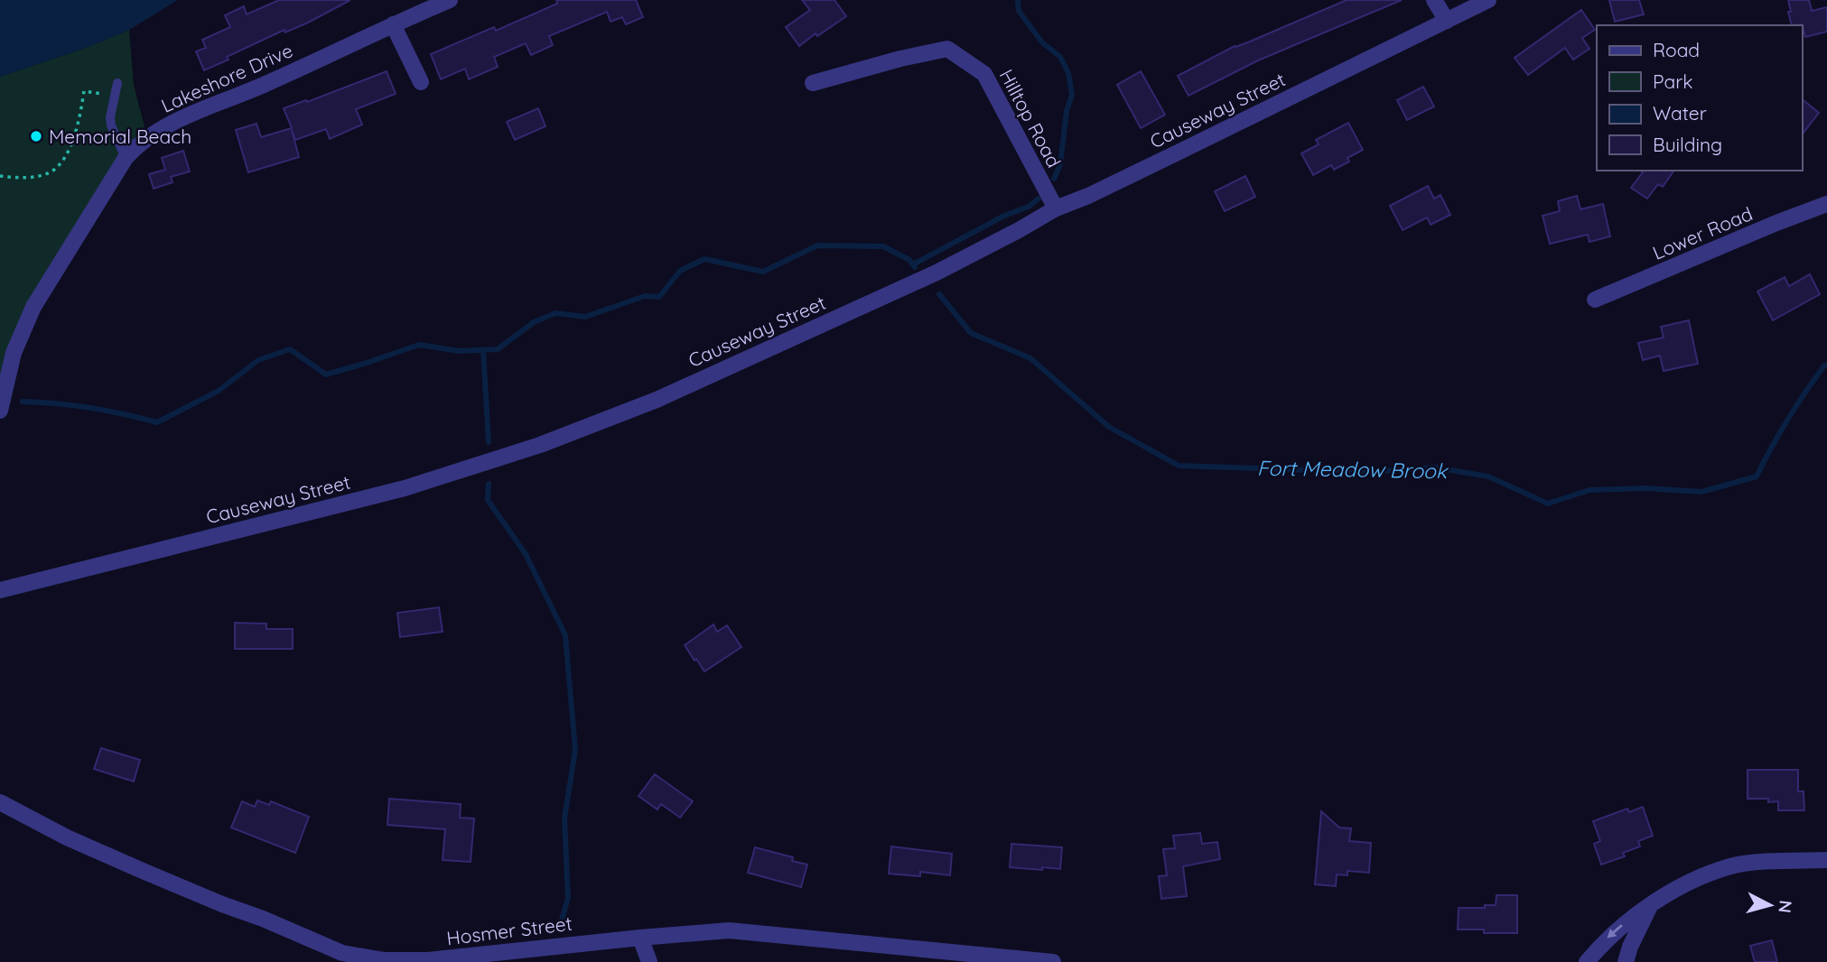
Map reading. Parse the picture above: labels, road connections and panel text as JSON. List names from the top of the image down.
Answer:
{
  "streets": {
    "street": [
      "Lakeshore Drive",
      "Causeway Street",
      "Hilltop Road",
      "Lower Road",
      "Hosmer Street"
    ]
  },
  "crossings": [
    ["Causeway Street", "Hilltop Road"]
  ],
  "water": ["Fort Meadow Brook"],
  "places": ["Memorial Beach"],
  "legend": [
    "Road",
    "Park",
    "Water",
    "Building"
  ],
  "north": "right"
}
